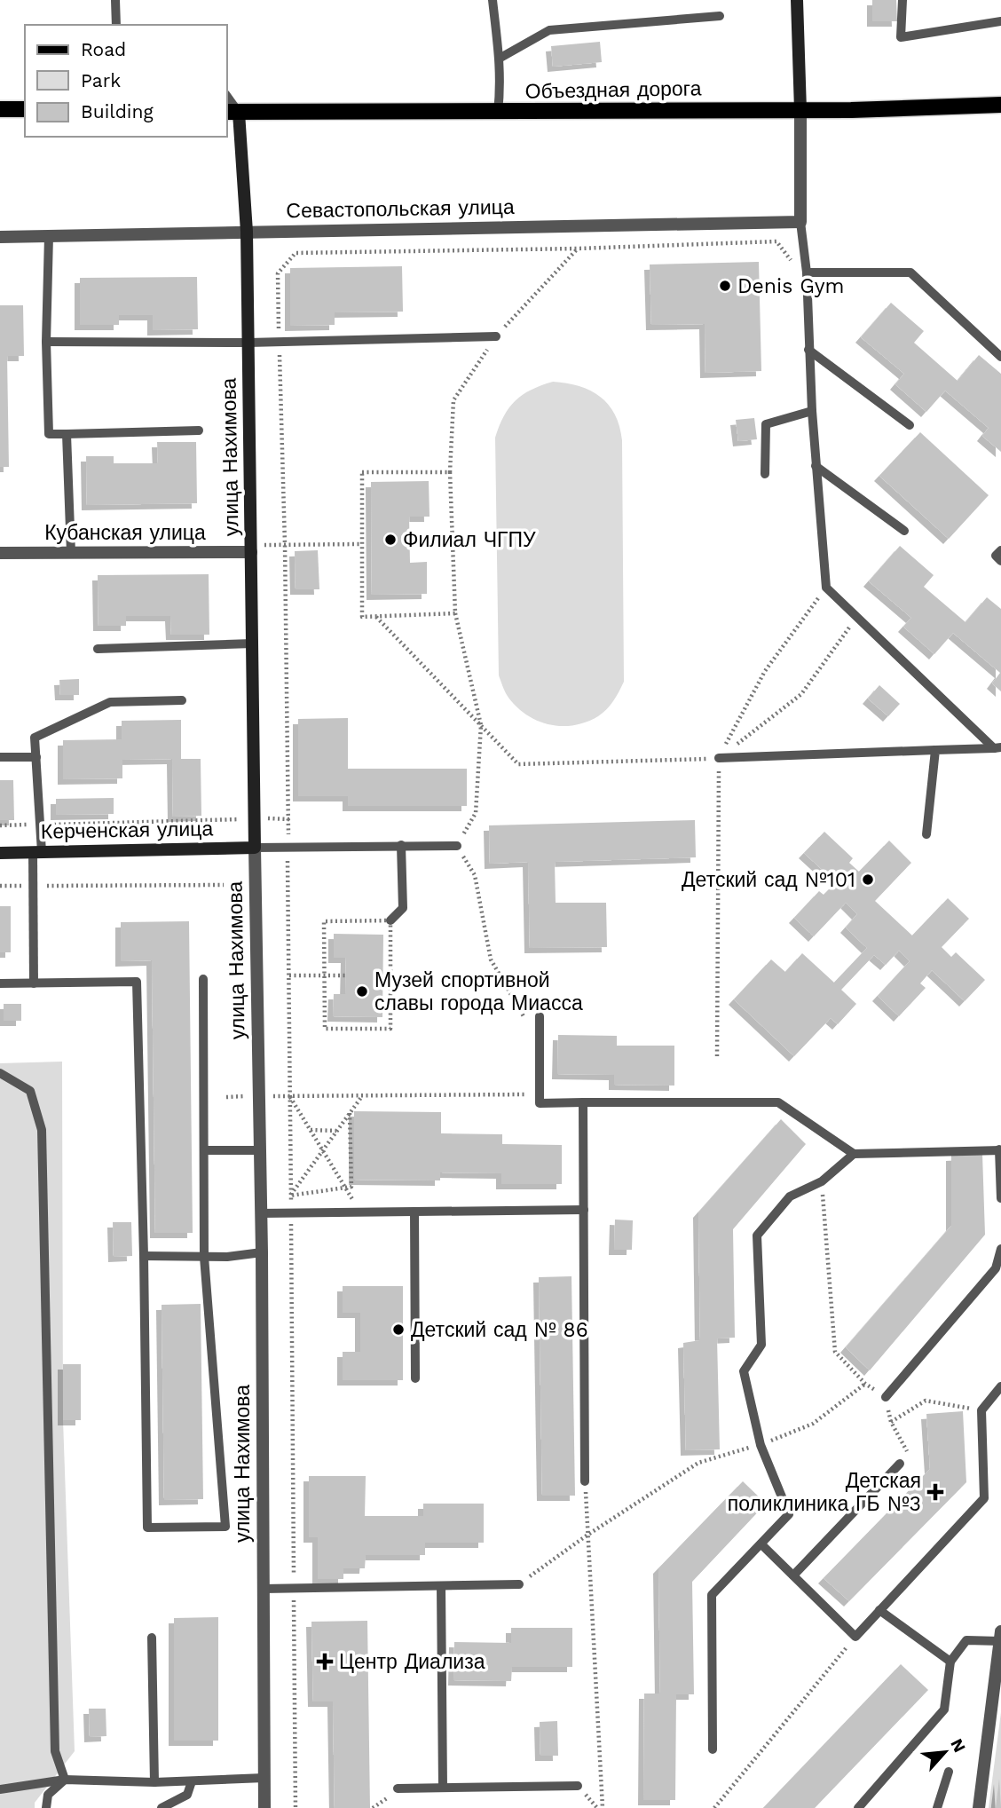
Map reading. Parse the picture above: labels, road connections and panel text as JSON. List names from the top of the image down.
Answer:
{
  "streets": {
    "main road": ["Объездная дорога"],
    "street": [
      "Севастопольская улица",
      "улица Нахимова",
      "Кубанская улица",
      "Керченская улица"
    ]
  },
  "crossings": [
    ["Объездная дорога", "улица Нахимова"],
    ["Севастопольская улица", "улица Нахимова"],
    ["улица Нахимова", "Кубанская улица"],
    ["улица Нахимова", "Керченская улица"]
  ],
  "places": {
    "other": [
      "Denis Gym",
      "Филиал ЧГПУ",
      "Детский сад №101",
      "Музей спортивной славы города Миасса",
      "Детский сад № 86"
    ],
    "health": ["Детская поликлиника ГБ №3", "Центр Диализа"]
  },
  "legend": ["Road", "Park", "Building"],
  "north": "top right"
}
